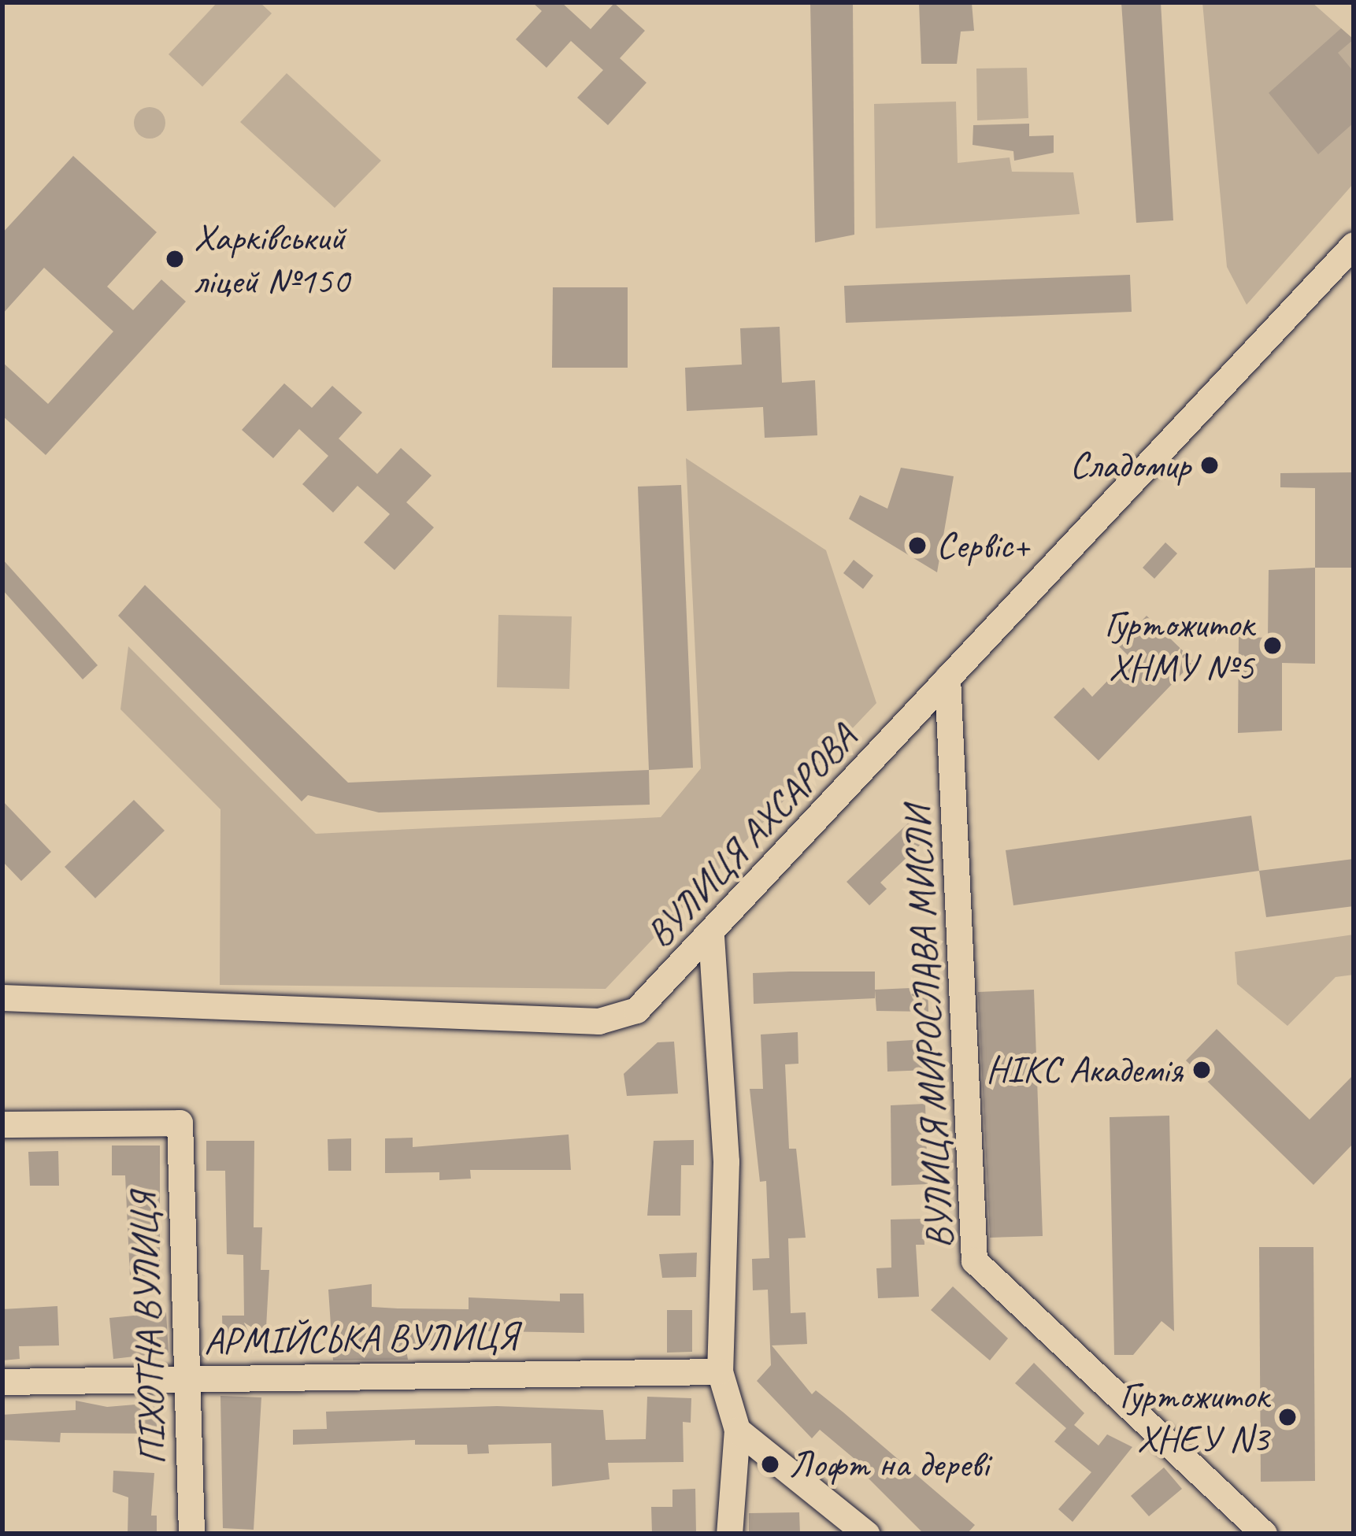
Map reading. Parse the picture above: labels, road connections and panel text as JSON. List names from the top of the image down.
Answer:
{
  "streets": {
    "street": [
      "ВУЛИЦЯ АХСАРОВА",
      "ВУЛИЦЯ МИРОСЛАВА МИСЛИ",
      "ПІХОТНА ВУЛИЦЯ",
      "АРМІЙСЬКА ВУЛИЦЯ"
    ]
  },
  "crossings": [
    ["ВУЛИЦЯ АХСАРОВА", "ВУЛИЦЯ МИРОСЛАВА МИСЛИ"],
    ["ПІХОТНА ВУЛИЦЯ", "АРМІЙСЬКА ВУЛИЦЯ"]
  ],
  "places": [
    "Харківський ліцей №150",
    "Сладомир",
    "Сервіс+",
    "Гуртожиток ХНМУ №5",
    "НІКС Академія",
    "Гуртожиток ХНЕУ N3",
    "Лофт на дереві"
  ]
}
